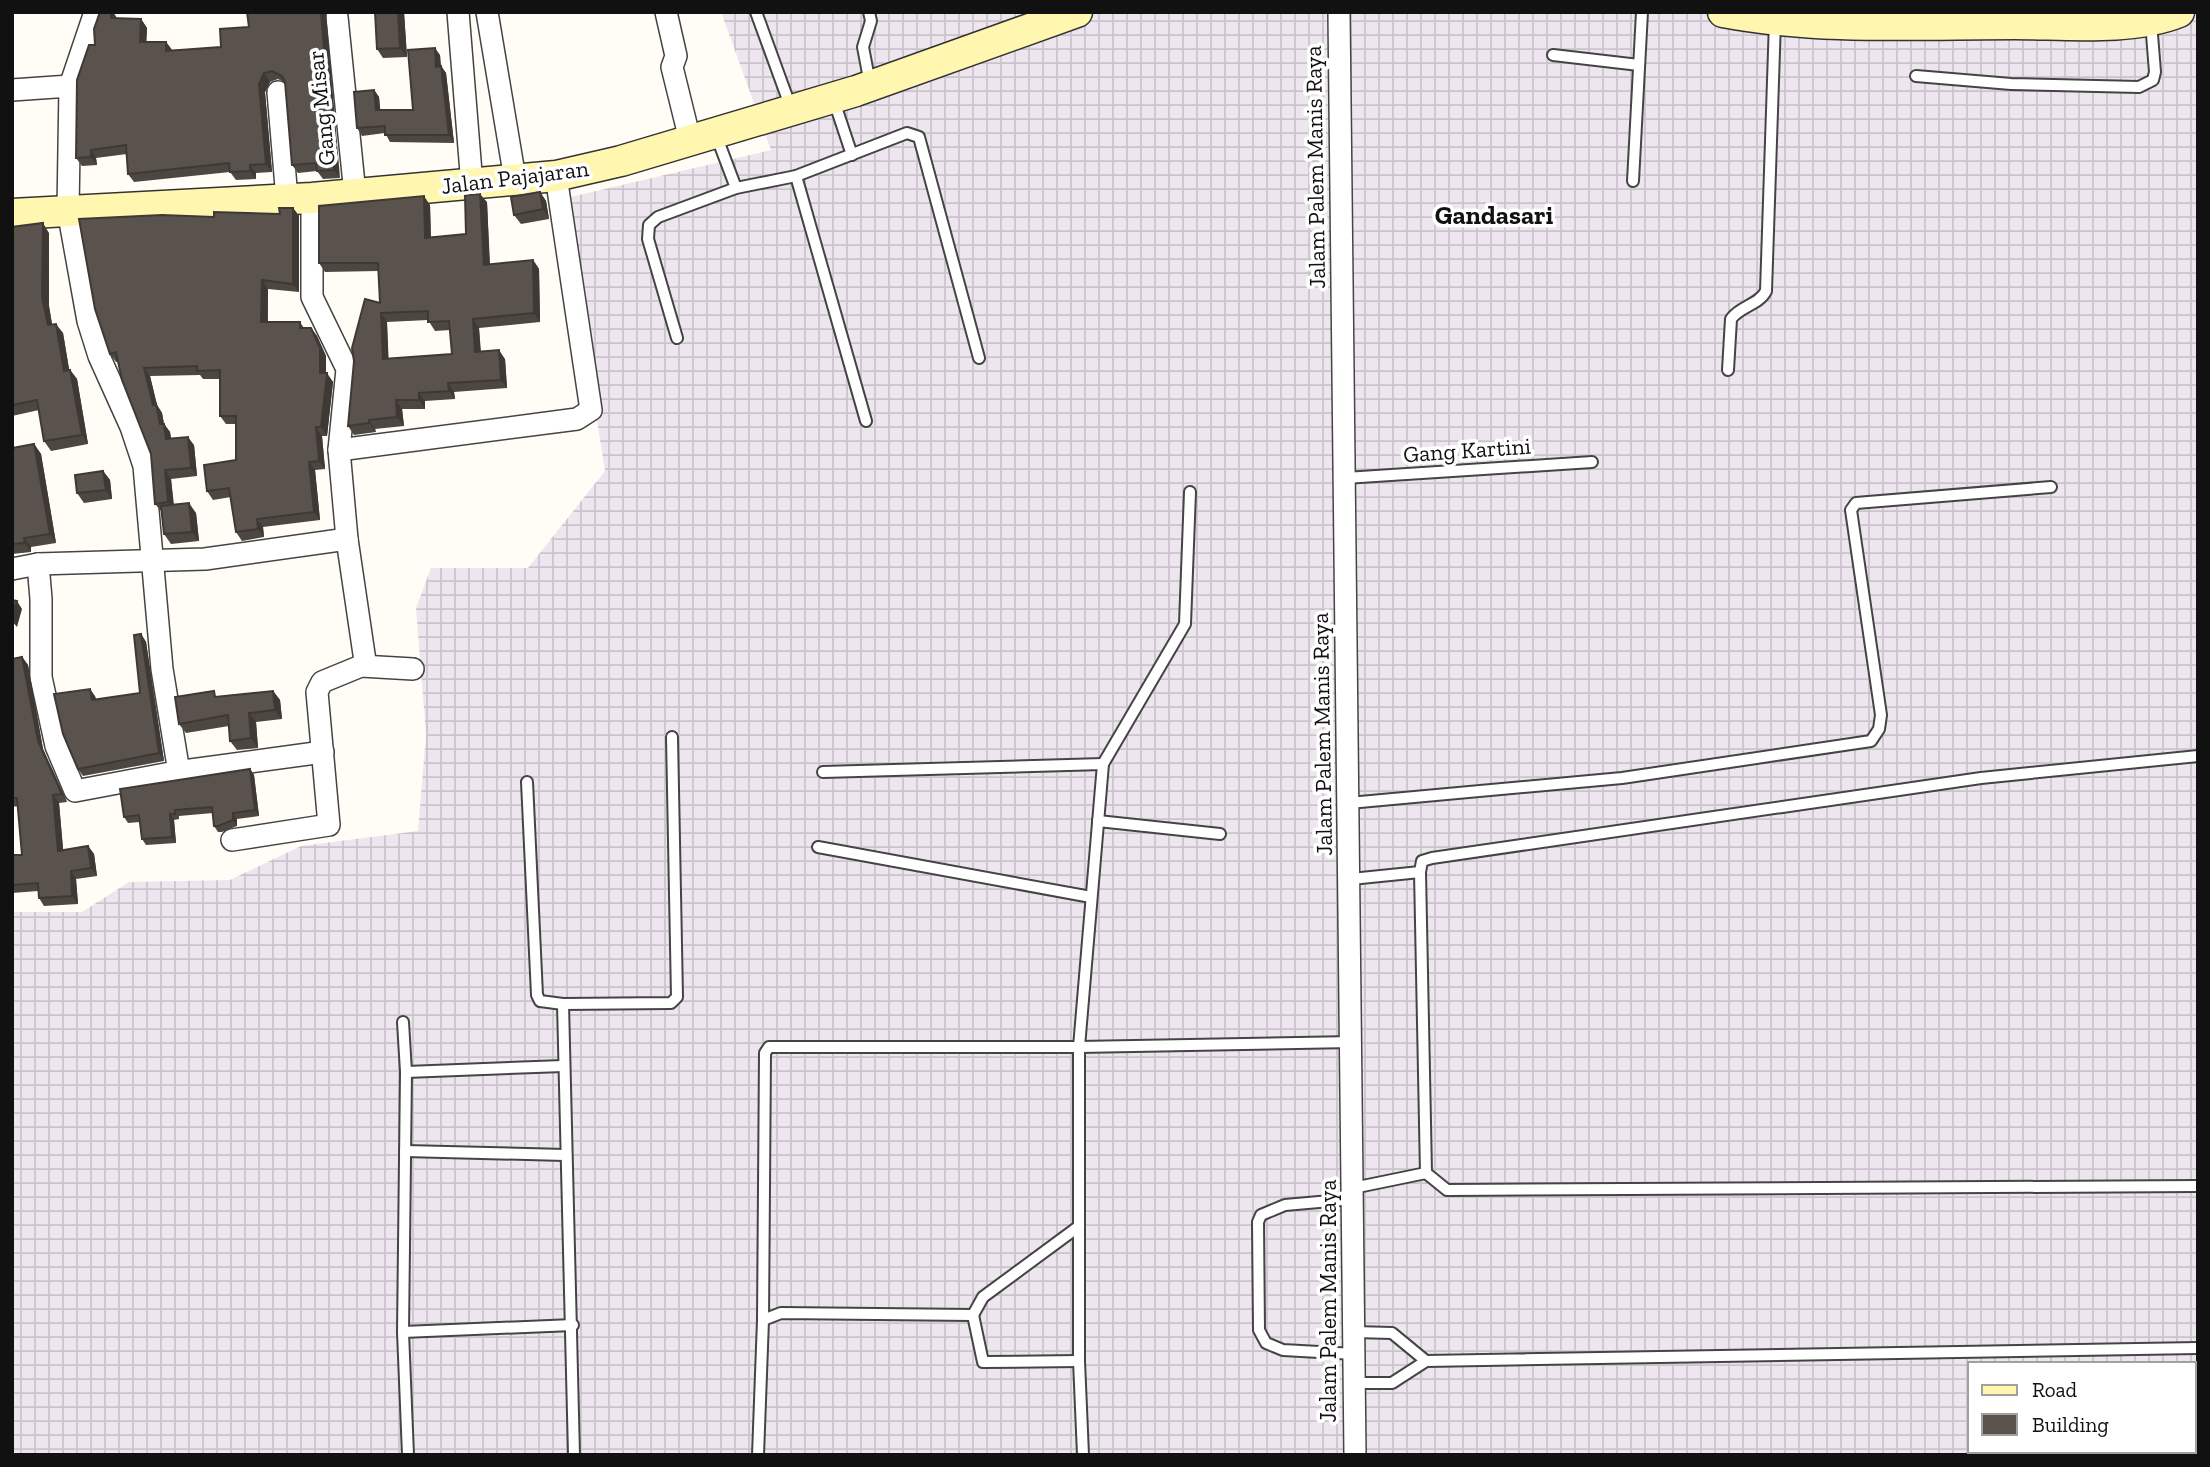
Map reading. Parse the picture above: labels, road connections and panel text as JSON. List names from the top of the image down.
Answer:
{
  "streets": {
    "main road": ["Jalan Pajajaran"],
    "street": ["Gang Misar", "Jalam Palem Manis Raya"],
    "lane": ["Gang Kartini"]
  },
  "crossings": [
    ["Gang Misar", "Jalan Pajajaran"],
    ["Jalam Palem Manis Raya", "Gang Kartini"]
  ],
  "districts": ["Gandasari"],
  "legend": ["Road", "Building"]
}
